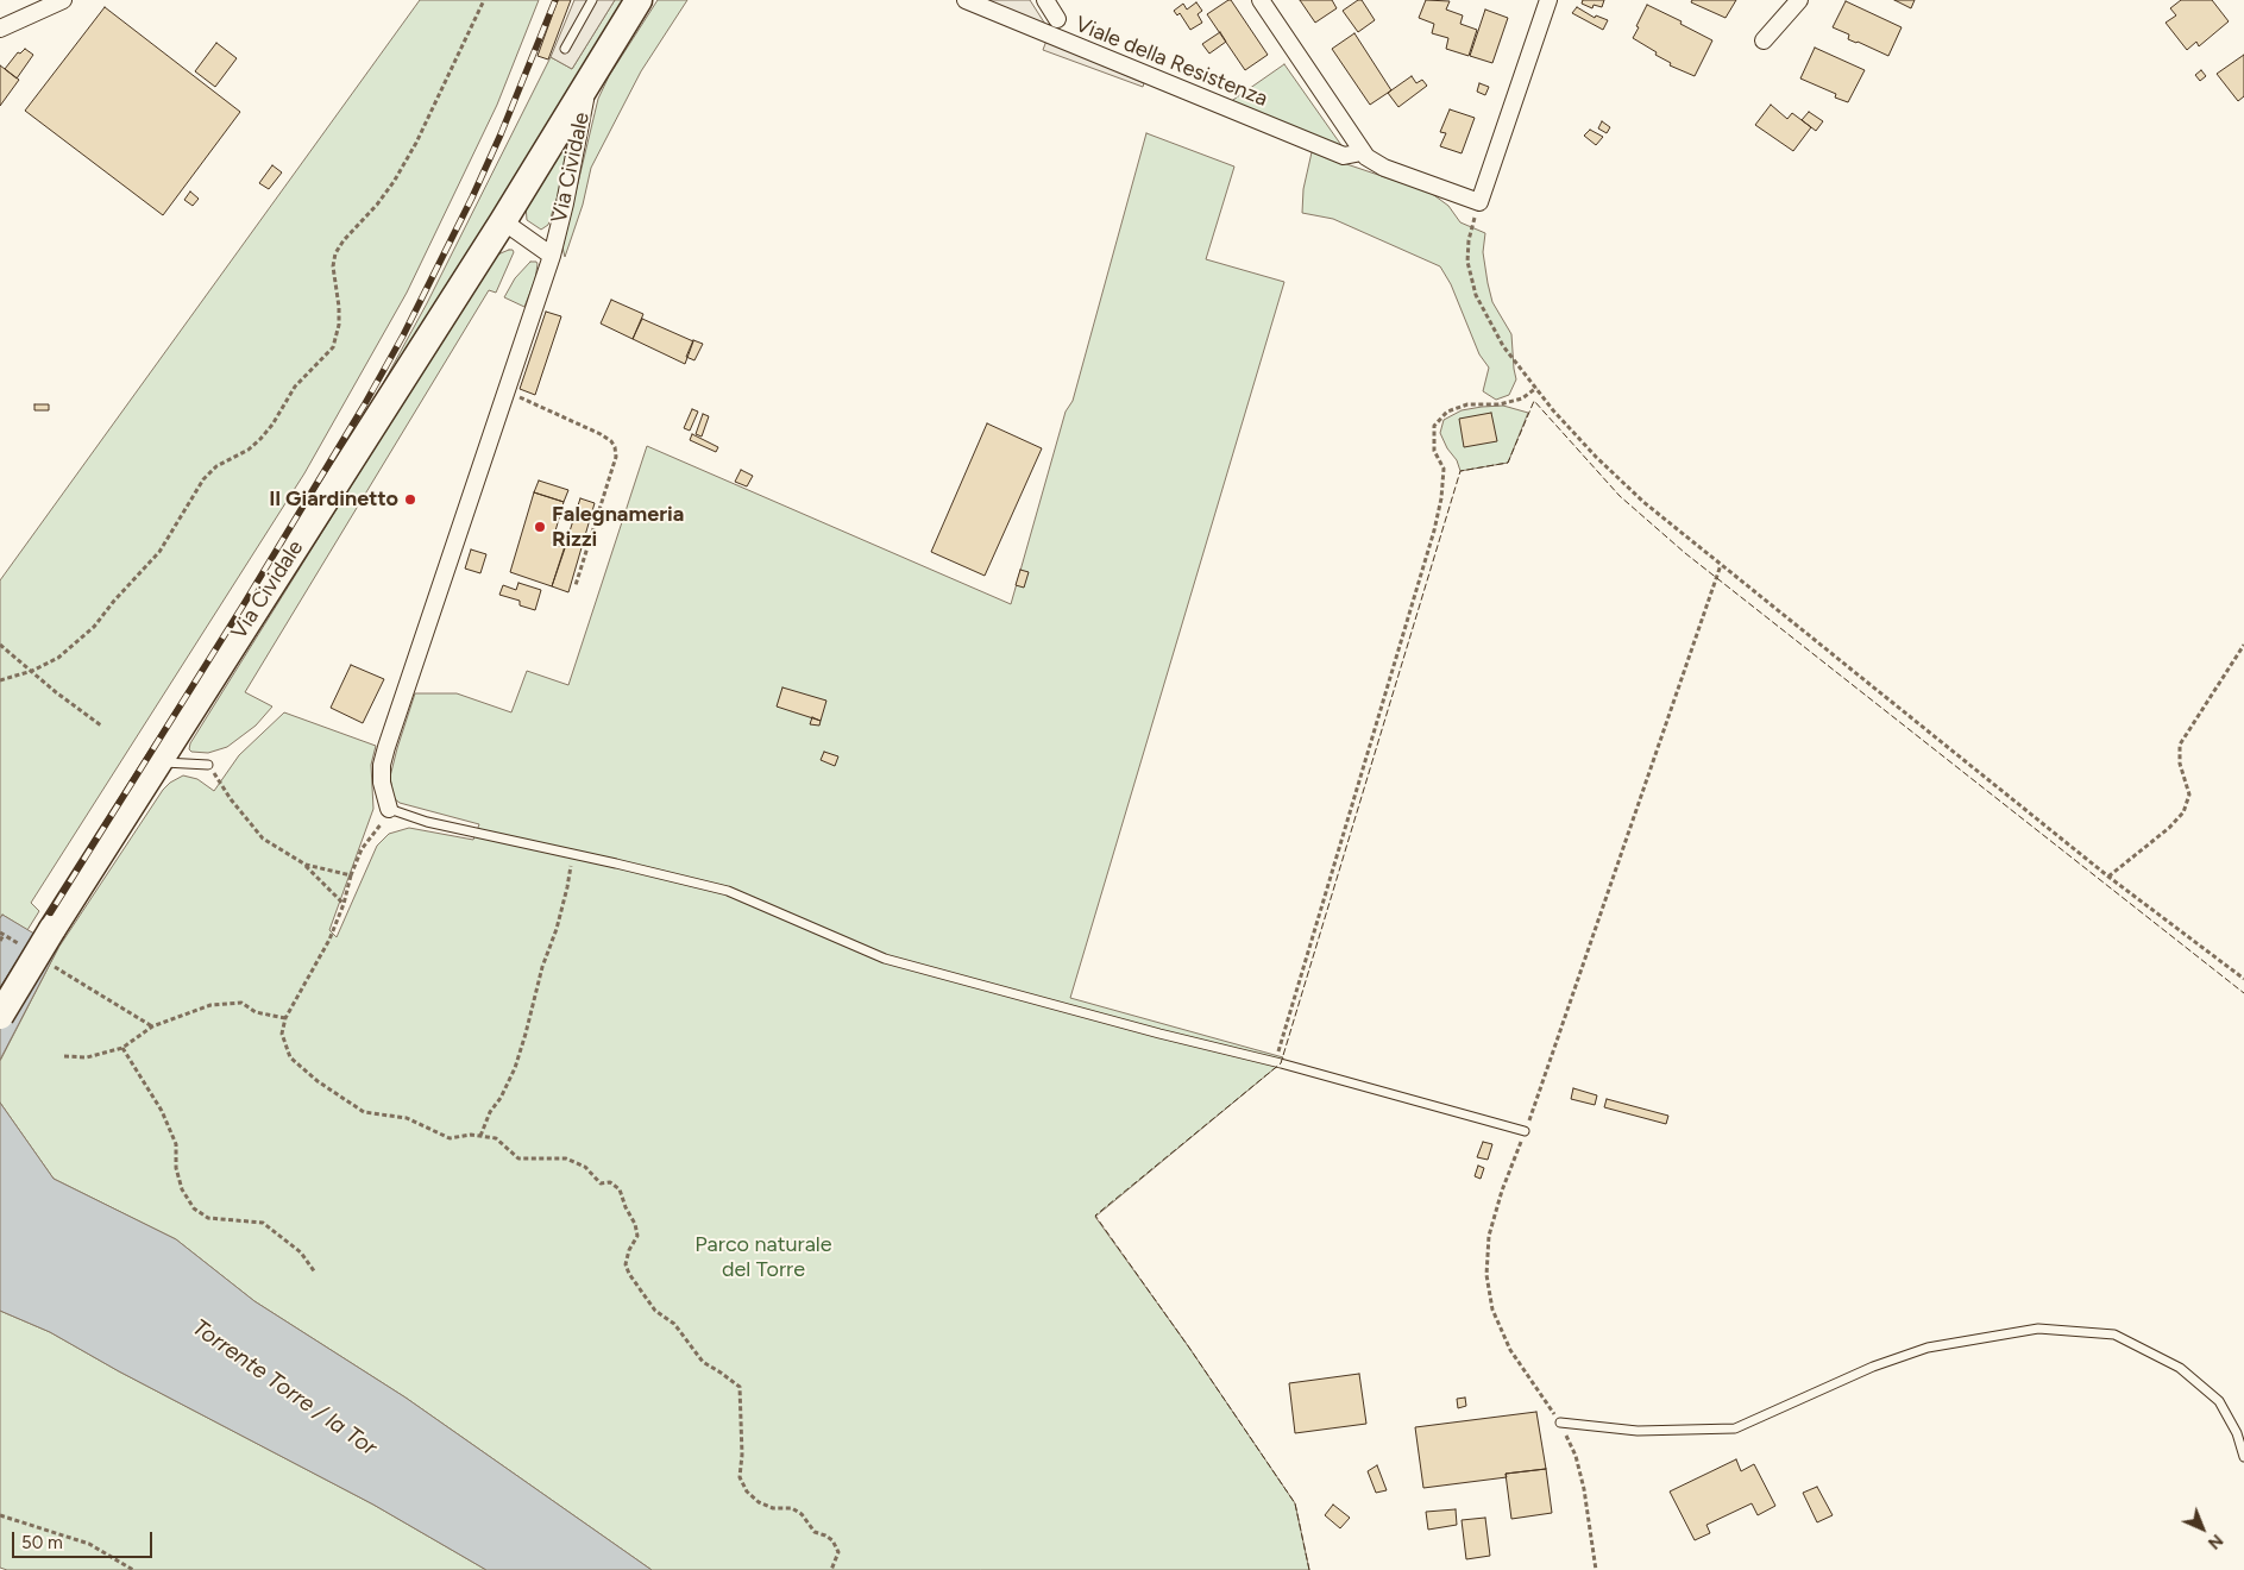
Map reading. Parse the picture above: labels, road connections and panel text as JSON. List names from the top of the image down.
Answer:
{
  "streets": {
    "main road": ["Via Cividale"],
    "street": ["Viale della Resistenza"]
  },
  "water": ["Torrente Torre / la Tor"],
  "parks": ["Parco naturale del Torre"],
  "places": ["Il Giardinetto", "Falegnameria Rizzi"],
  "scale_bar": "50 m",
  "north": "bottom right"
}
